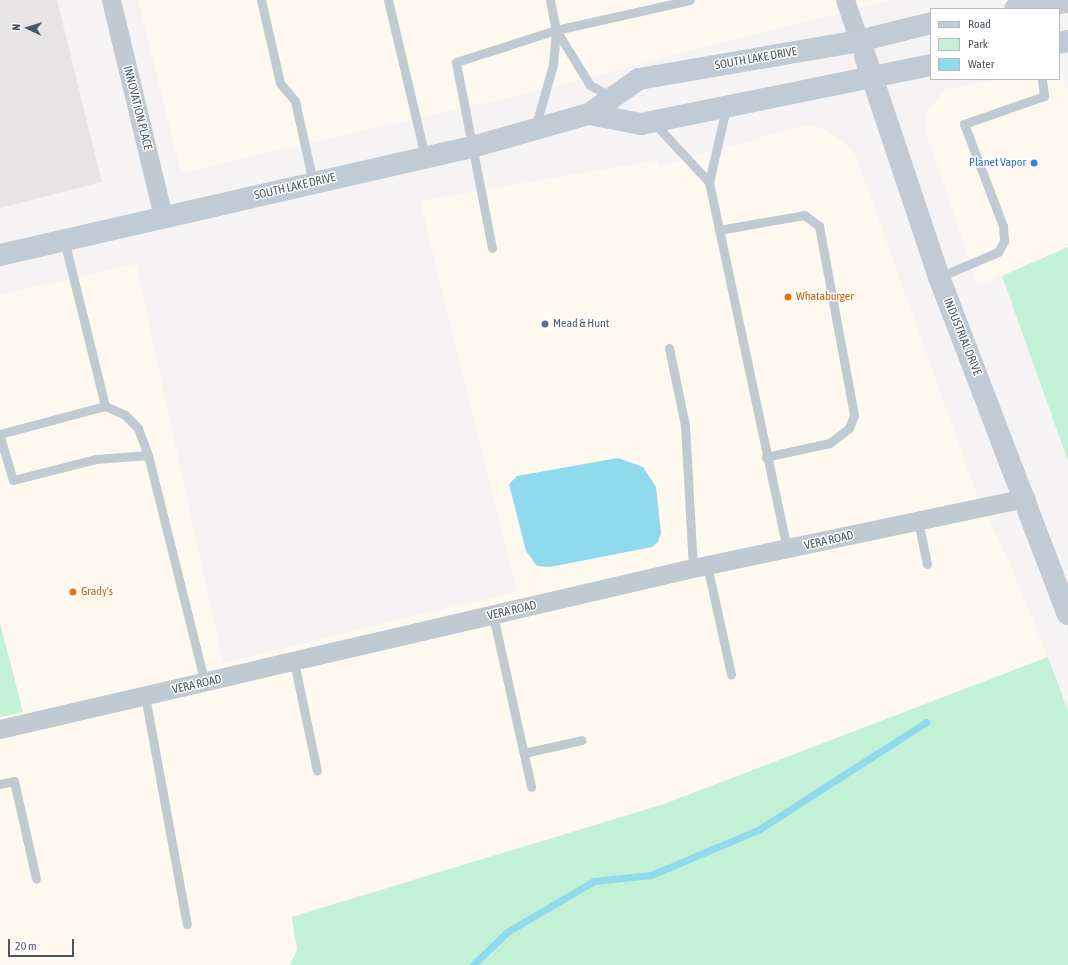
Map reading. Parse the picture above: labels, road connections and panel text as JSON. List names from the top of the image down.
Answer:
{
  "streets": {
    "main road": ["SOUTH LAKE DRIVE", "INDUSTRIAL DRIVE"],
    "street": ["INNOVATION PLACE", "VERA ROAD"]
  },
  "crossings": [
    ["SOUTH LAKE DRIVE", "INNOVATION PLACE"],
    ["SOUTH LAKE DRIVE", "INDUSTRIAL DRIVE"],
    ["INDUSTRIAL DRIVE", "VERA ROAD"]
  ],
  "places": [
    "Planet Vapor",
    "Whataburger",
    "Mead & Hunt",
    "Grady's"
  ],
  "legend": ["Road", "Park", "Water"],
  "scale_bar": "20 m",
  "north": "left"
}
